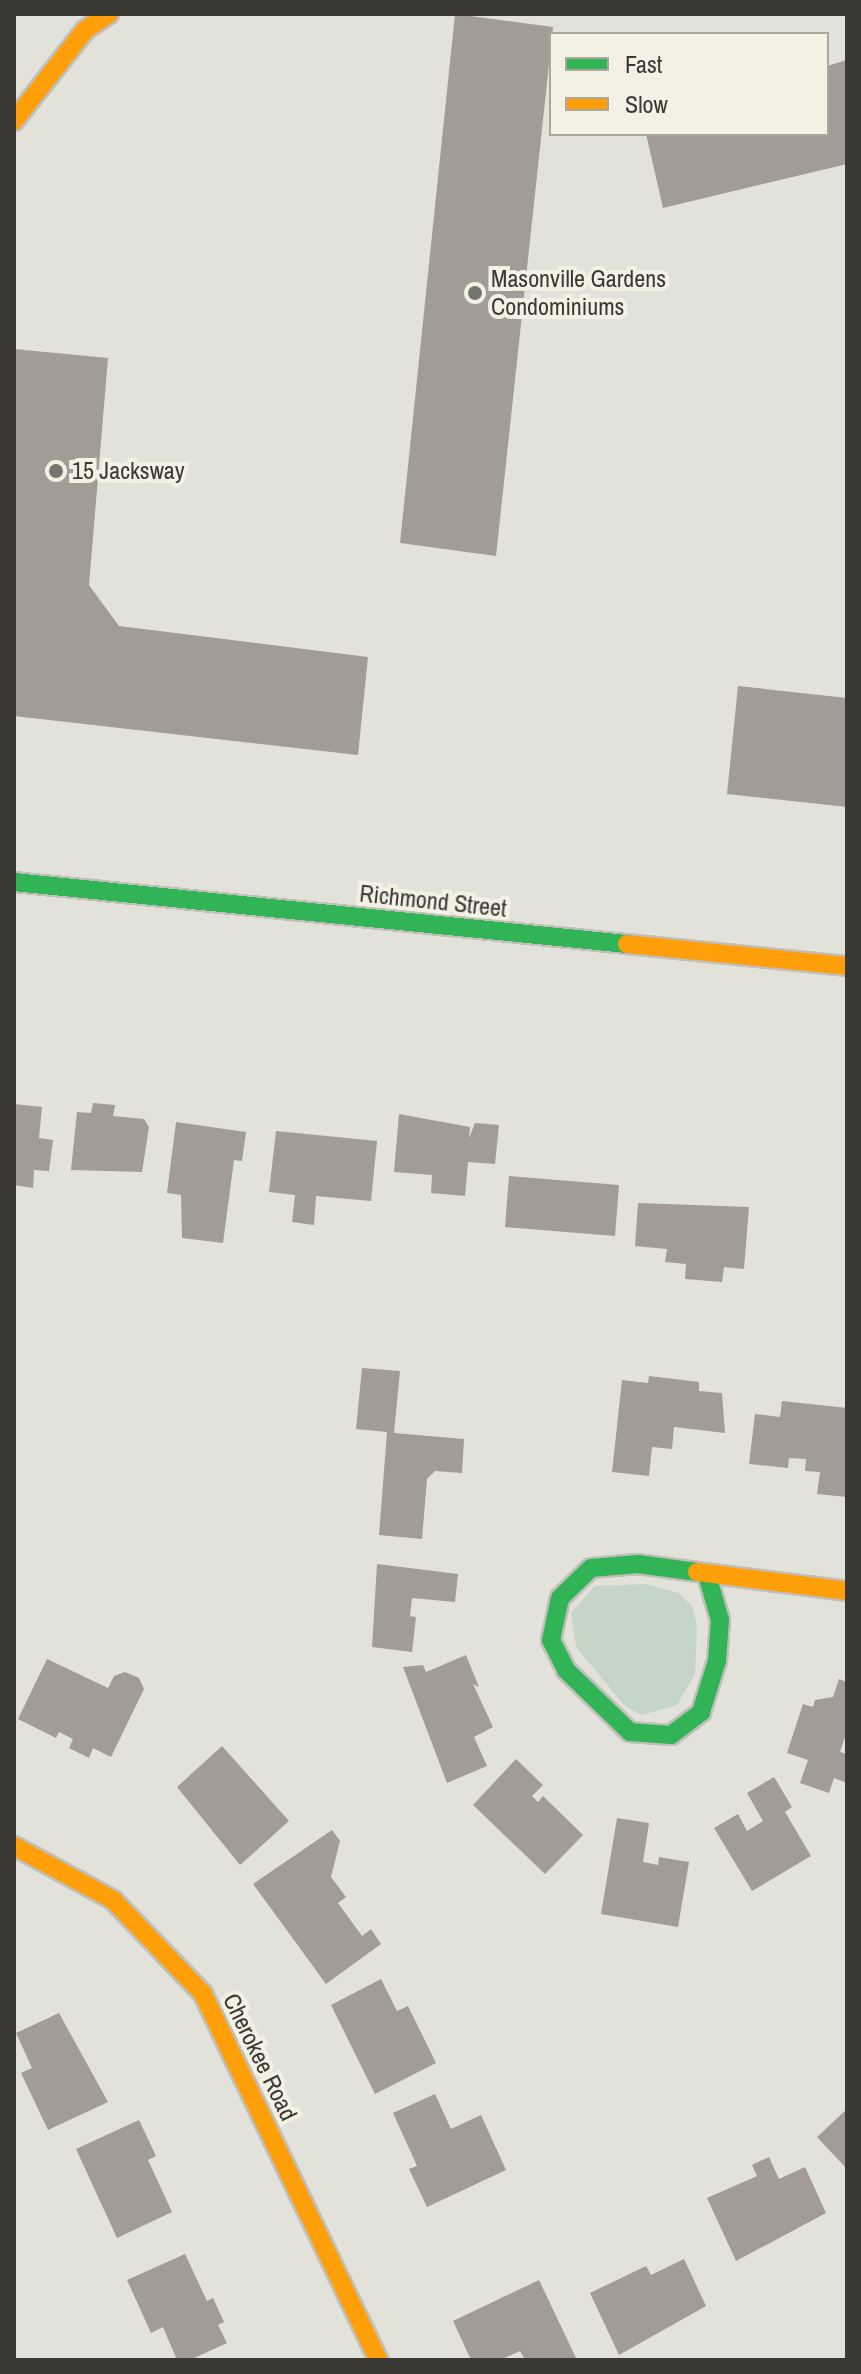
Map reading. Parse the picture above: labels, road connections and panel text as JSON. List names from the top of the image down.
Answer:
{
  "streets": {
    "street": ["Richmond Street", "Cherokee Road"]
  },
  "places": ["Masonville Gardens Condominiums", "15 Jacksway"],
  "legend": ["Fast", "Slow"]
}
